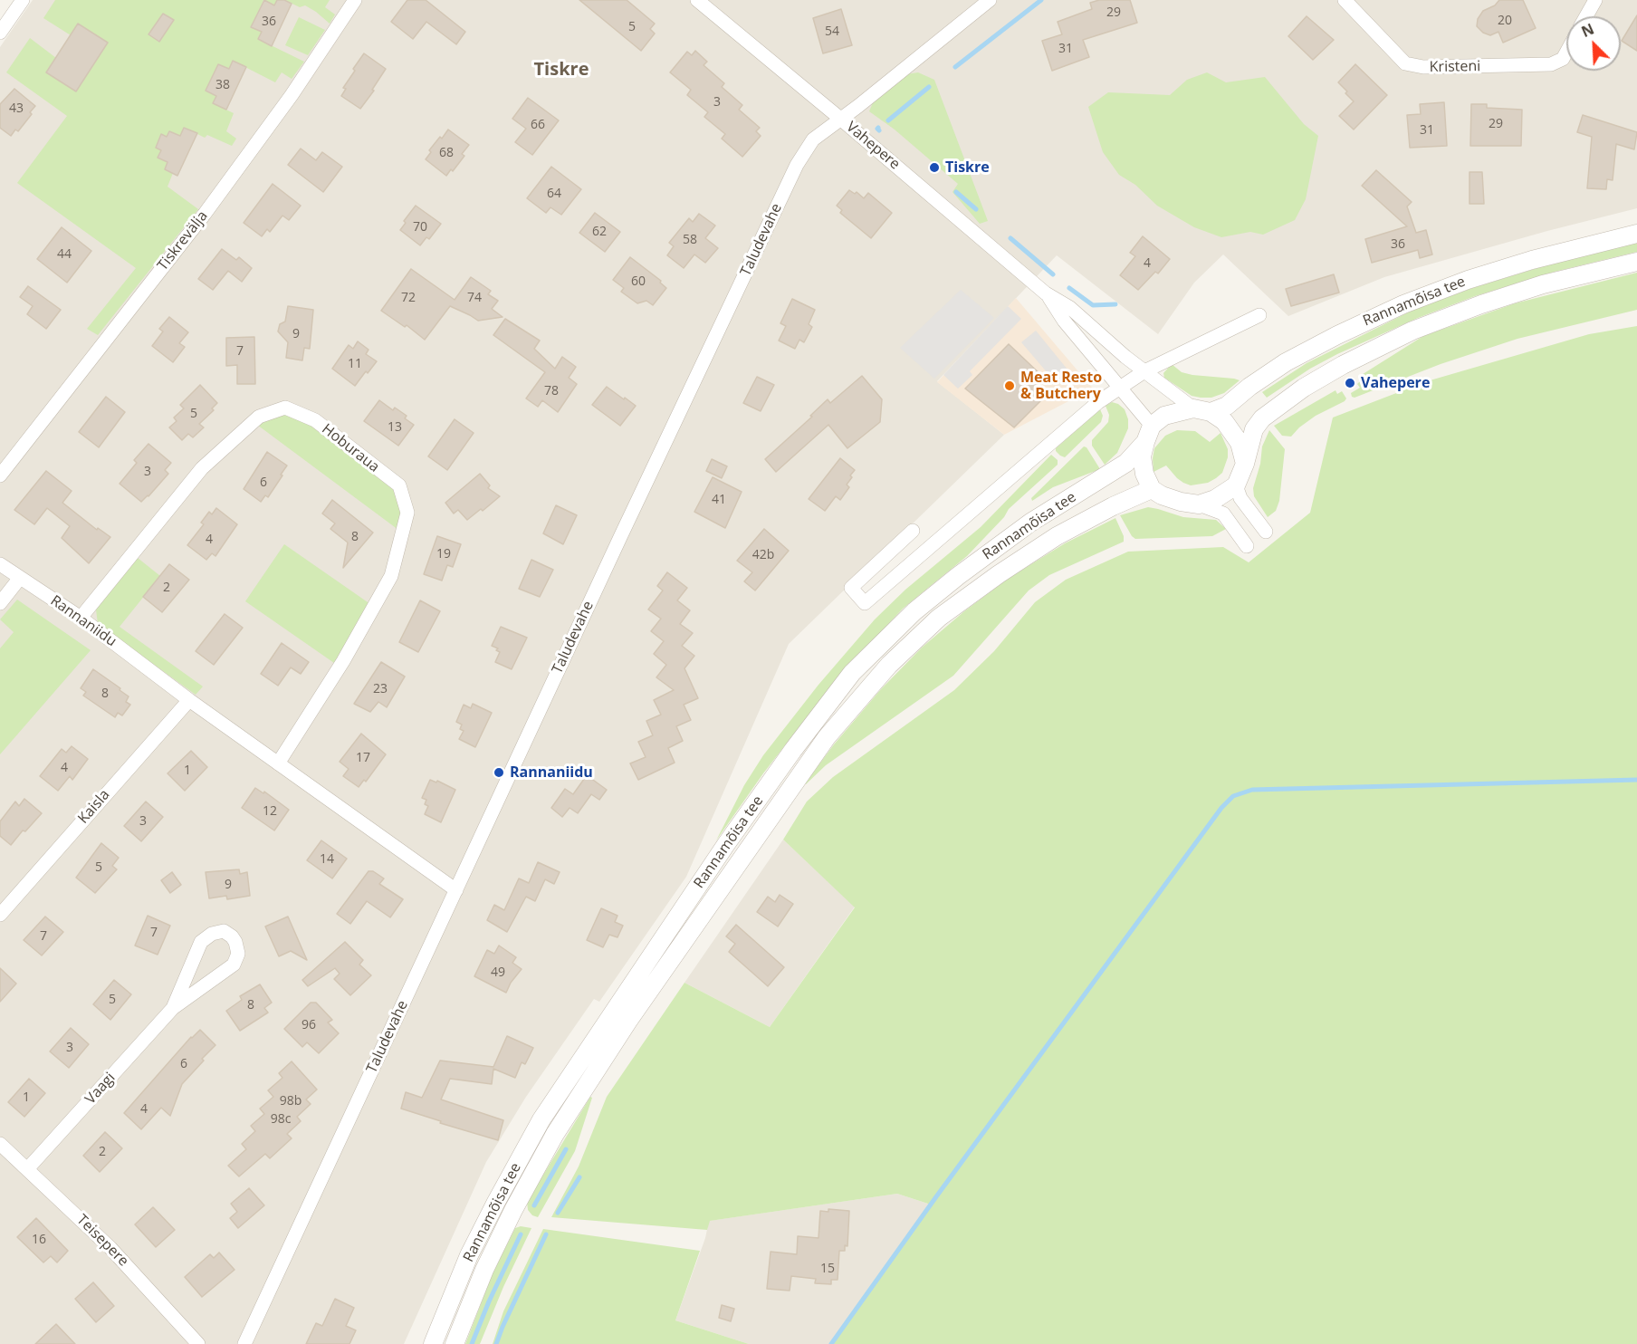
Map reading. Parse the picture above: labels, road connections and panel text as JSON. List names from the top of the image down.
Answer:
{
  "streets": {
    "street": [
      "Kristeni",
      "Vahepere",
      "Taludevahe",
      "Tiskrevälja",
      "Rannamõisa tee",
      "Hoburaua",
      "Rannaniidu",
      "Kaisla",
      "Vaagi",
      "Teisepere"
    ]
  },
  "crossings": [
    ["Vahepere", "Taludevahe"],
    ["Vahepere", "Rannamõisa tee"],
    ["Taludevahe", "Rannaniidu"],
    ["Hoburaua", "Rannaniidu"],
    ["Rannaniidu", "Kaisla"],
    ["Vaagi", "Teisepere"]
  ],
  "districts": ["Tiskre"],
  "places": [
    "Tiskre",
    "Vahepere",
    "Meat Resto & Butchery",
    "Rannaniidu"
  ],
  "house_numbers": [
    "29",
    "20",
    "36",
    "5",
    "54",
    "31",
    "38",
    "3",
    "43",
    "29",
    "66",
    "31",
    "68",
    "64",
    "70",
    "62",
    "58",
    "36",
    "44",
    "4",
    "60",
    "72",
    "74",
    "9",
    "7",
    "11",
    "78",
    "5",
    "13",
    "3",
    "6",
    "41",
    "8",
    "4",
    "19",
    "42b",
    "2",
    "23",
    "8",
    "17",
    "4",
    "1",
    "12",
    "3",
    "14",
    "5",
    "9",
    "7",
    "7",
    "49",
    "5",
    "8",
    "96",
    "3",
    "6",
    "1",
    "98b",
    "4",
    "98c",
    "2",
    "16",
    "15"
  ],
  "north": "top left"
}
